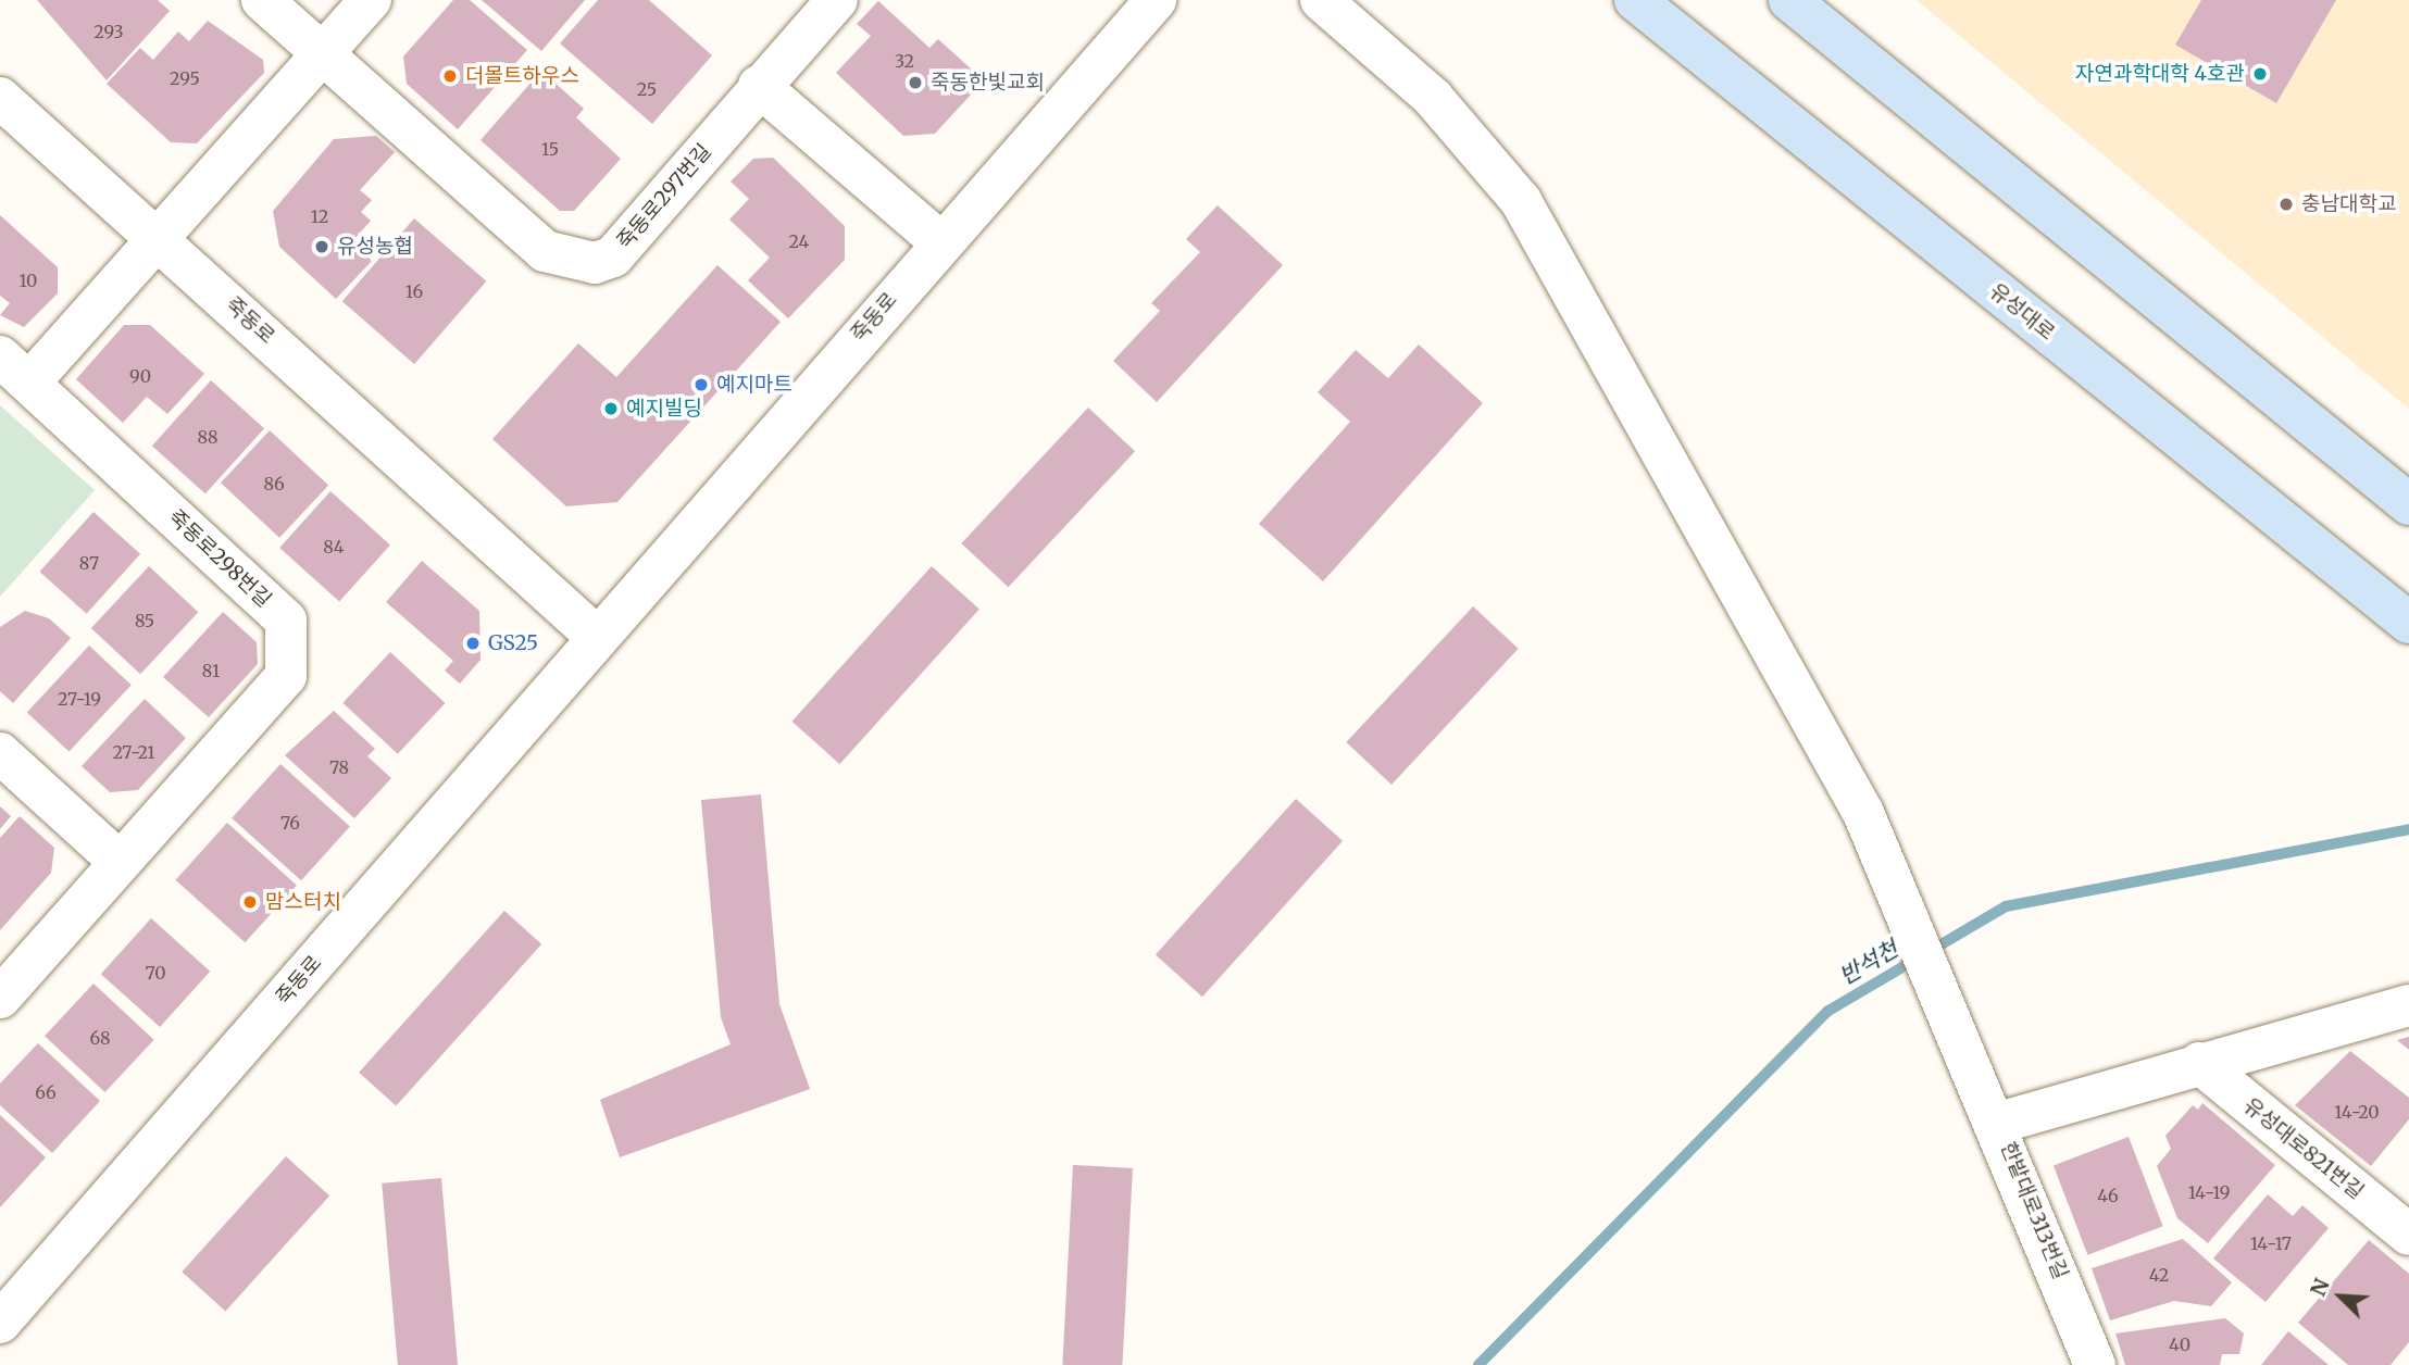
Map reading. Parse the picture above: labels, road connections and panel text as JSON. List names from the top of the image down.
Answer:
{
  "streets": {
    "main road": ["유성대로"],
    "street": [
      "죽동로297번길",
      "죽동로",
      "죽동로298번길",
      "유성대로821번길",
      "한밭대로313번길"
    ]
  },
  "crossings": [
    ["죽동로", "죽동로298번길"]
  ],
  "water": ["반석천"],
  "places": [
    "자연과학대학 4호관",
    "더몰트하우스",
    "죽동한빛교회",
    "충남대학교",
    "유성농협",
    "예지마트",
    "예지빌딩",
    "GS25",
    "맘스터치"
  ],
  "house_numbers": [
    "293",
    "32",
    "295",
    "25",
    "15",
    "12",
    "24",
    "10",
    "16",
    "90",
    "88",
    "86",
    "84",
    "87",
    "85",
    "81",
    "27-19",
    "27-21",
    "78",
    "76",
    "70",
    "68",
    "66",
    "14-20",
    "14-19",
    "46",
    "14-17",
    "42",
    "40"
  ],
  "north": "top left"
}
